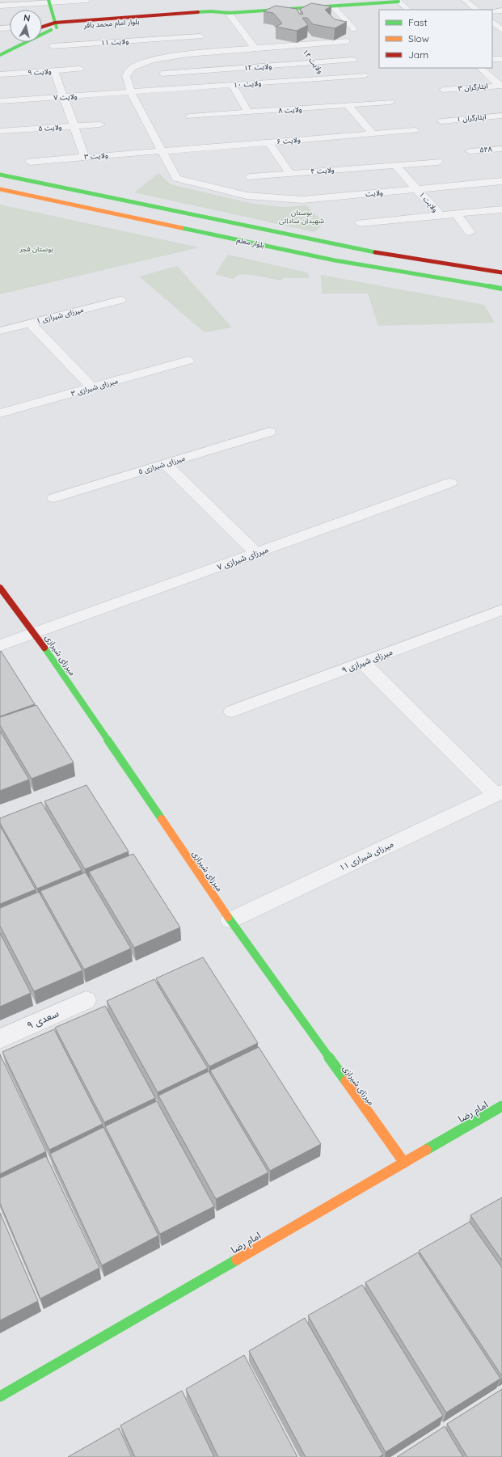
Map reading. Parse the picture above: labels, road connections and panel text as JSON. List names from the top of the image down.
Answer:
{
  "streets": {
    "street": [
      "بلوار امام محمد باقر",
      "ولایت ۱۱",
      "ولایت ۱۴",
      "ولایت ۱۲",
      "ولایت ۹",
      "ولایت ۱۰",
      "ایثارگران ۳",
      "ولایت ۷",
      "ولایت ۸",
      "ایثارگران ۱",
      "ولایت ۵",
      "ولایت ۶",
      "۵۴۸",
      "ولایت ۳",
      "ولایت ۴",
      "ولایت",
      "ولایت ۱",
      "بلوار معلم",
      "میرزای شیرازی ۱",
      "میرزای شیرازی ۳",
      "میرزای شیرازی ۵",
      "میرزای شیرازی ۷",
      "میرزای شیرازی",
      "میرزای شیرازی ۹",
      "میرزای شیرازی ۱۱",
      "سعدی ۹",
      "امام رضا"
    ]
  },
  "crossings": [
    ["ولایت ۱۱", "ولایت"],
    ["ولایت ۱۴", "ولایت ۱۲"],
    ["ولایت ۱۴", "ولایت ۱۰"],
    ["ولایت ۱۰", "ولایت ۷"],
    ["ولایت ۱۰", "ولایت"],
    ["ولایت ۷", "ولایت"],
    ["ولایت ۶", "ولایت ۳"],
    ["ولایت ۶", "ولایت"],
    ["ولایت ۳", "ولایت"],
    ["ولایت", "ولایت ۱"],
    ["میرزای شیرازی ۷", "میرزای شیرازی"],
    ["میرزای شیرازی", "میرزای شیرازی ۱۱"],
    ["میرزای شیرازی", "امام رضا"]
  ],
  "parks": ["بوستان شهیدان ساداتی", "بوستان فجر"],
  "legend": ["Fast", "Slow", "Jam"],
  "north": "top"
}
